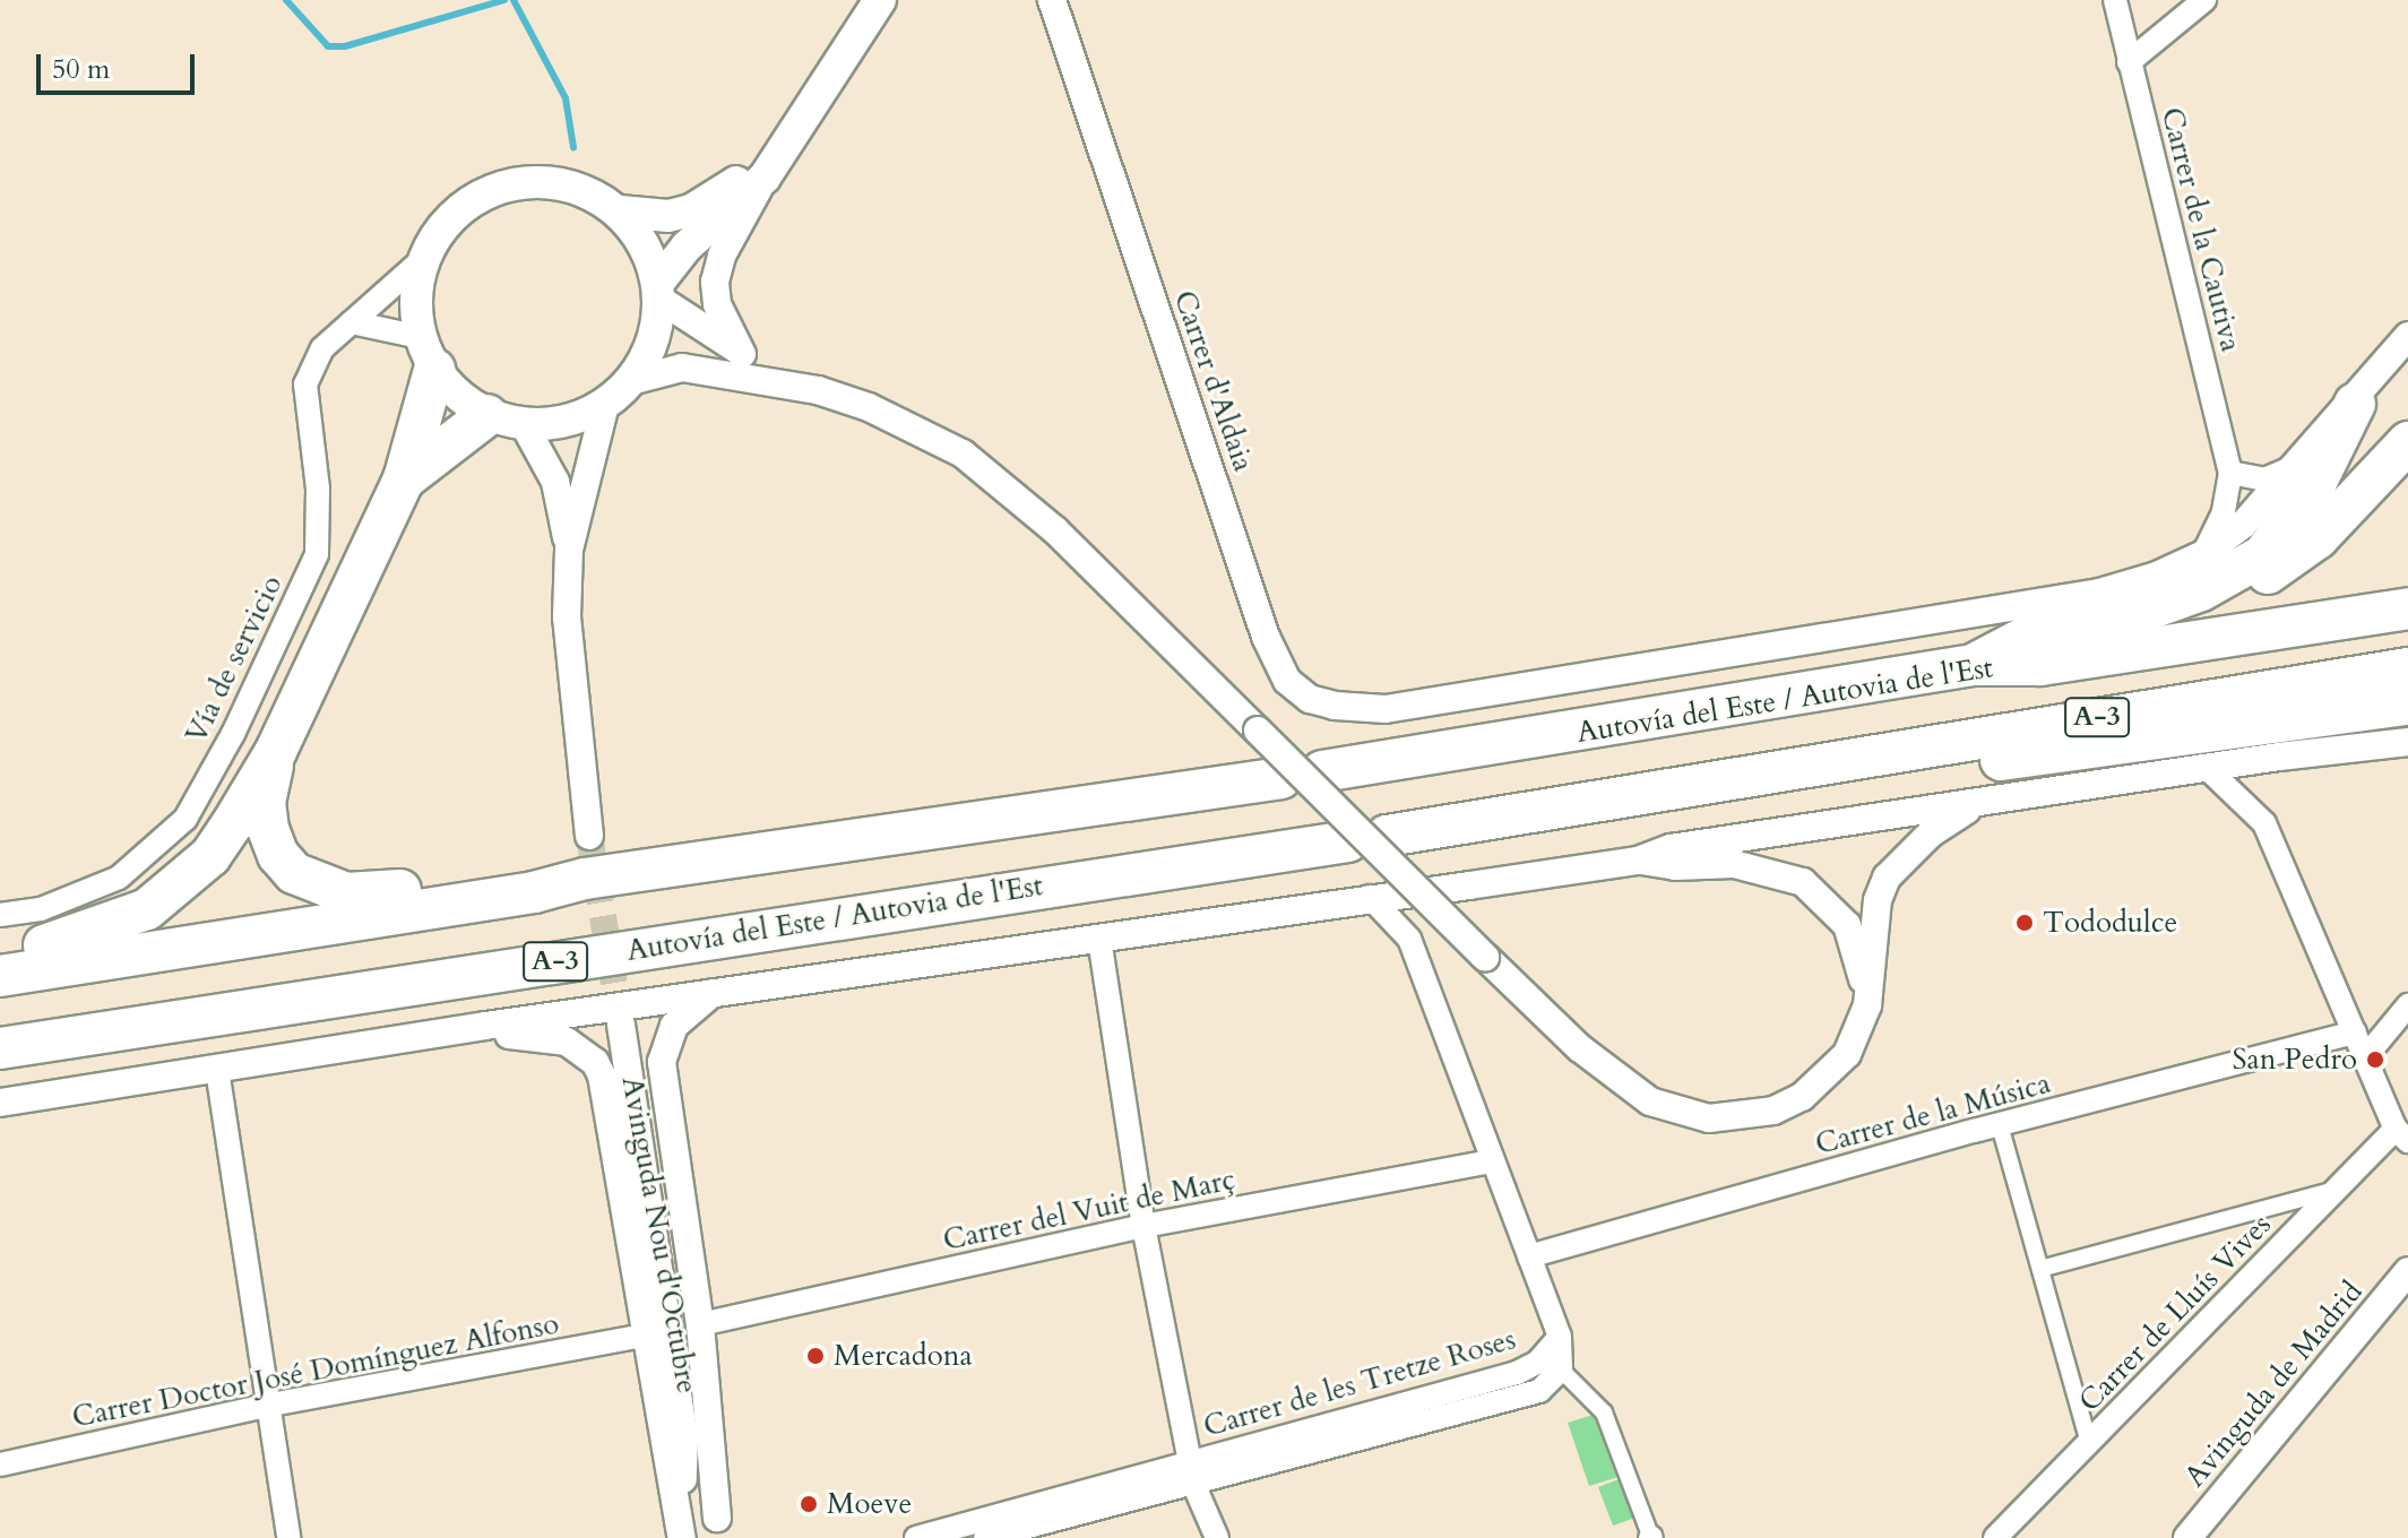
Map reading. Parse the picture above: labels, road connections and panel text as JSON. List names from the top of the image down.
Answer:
{
  "streets": {
    "highway": ["Autovía del Este / Autovia de l'Est", "A-3"],
    "street": [
      "Carrer de la Cautiva",
      "Carrer d'Aldaia",
      "Vía de servicio",
      "Carrer de la Música",
      "Carrer del Vuit de Març",
      "Avinguda Nou d'Octubre",
      "Carrer de Lluís Vives",
      "Carrer Doctor José Domínguez Alfonso",
      "Carrer de les Tretze Roses",
      "Avinguda de Madrid"
    ]
  },
  "crossings": [
    ["Carrer del Vuit de Març", "Avinguda Nou d'Octubre"],
    ["Avinguda Nou d'Octubre", "Carrer Doctor José Domínguez Alfonso"]
  ],
  "places": [
    "Tododulce",
    "San Pedro",
    "Mercadona",
    "Moeve"
  ],
  "scale_bar": "50 m"
}
